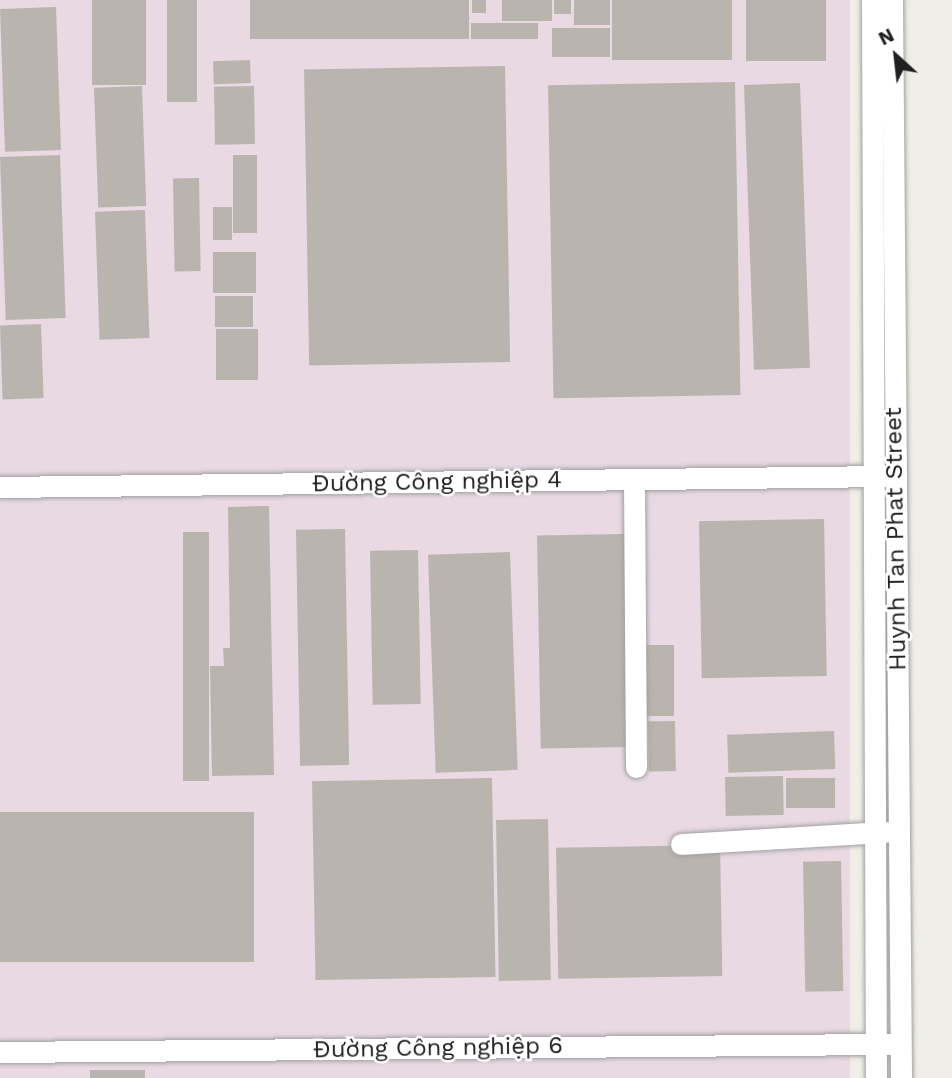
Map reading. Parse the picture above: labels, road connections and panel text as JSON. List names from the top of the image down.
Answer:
{
  "streets": {
    "street": ["Đường Công nghiệp 4", "Huynh Tan Phat Street", "Đường Công nghiệp 6"]
  },
  "crossings": [
    ["Đường Công nghiệp 4", "Huynh Tan Phat Street"],
    ["Huynh Tan Phat Street", "Đường Công nghiệp 6"]
  ],
  "north": "top left"
}
